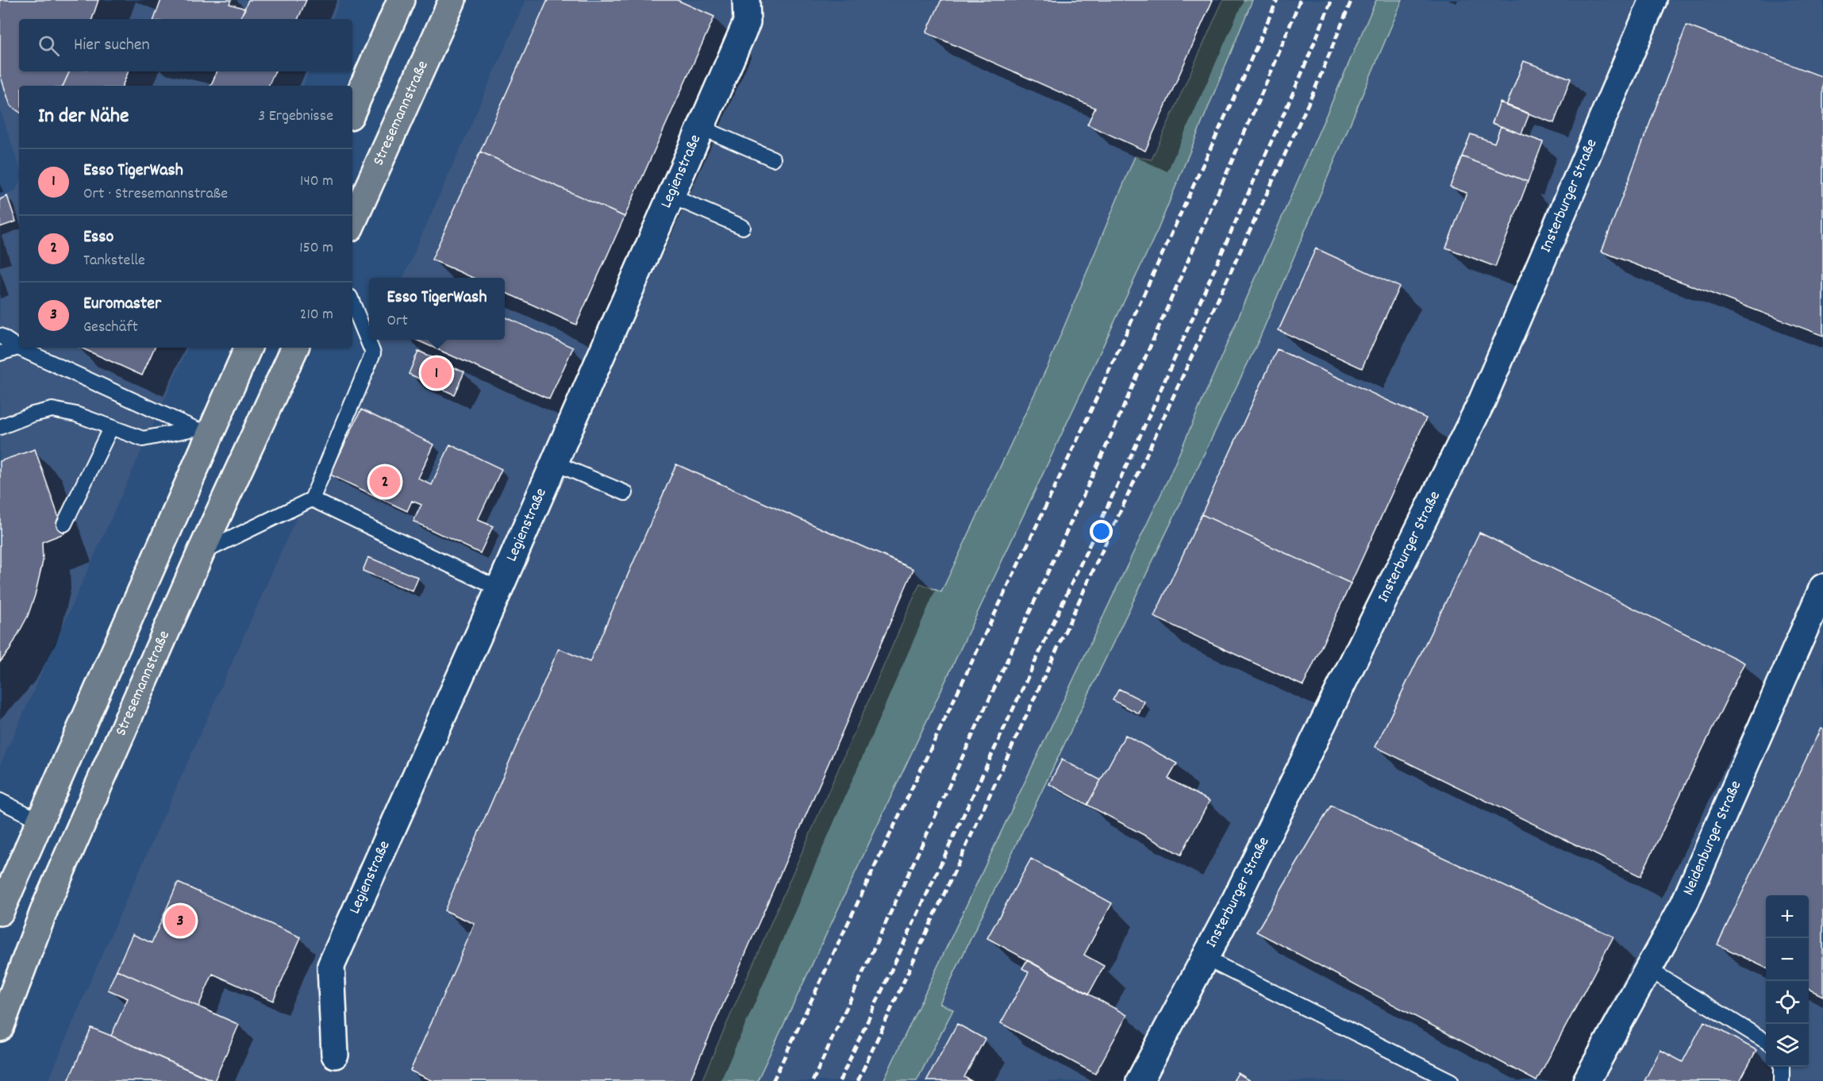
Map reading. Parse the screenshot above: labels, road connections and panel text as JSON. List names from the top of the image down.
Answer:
{
  "streets": {
    "main road": ["Stresemannstraße"],
    "street": ["Legienstraße", "Insterburger Straße", "Neidenburger Straße"]
  },
  "page": {
    "search": "Hier suchen",
    "heading": ["In der Nähe", "3 Ergebnisse"],
    "list": [
      {
        "mark": "1",
        "name": "Esso TigerWash",
        "note": "Ort · Stresemannstraße",
        "value": "140 m"
      },
      {
        "mark": "2",
        "name": "Esso",
        "note": "Tankstelle",
        "value": "150 m"
      },
      {
        "mark": "3",
        "name": "Euromaster",
        "note": "Geschäft",
        "value": "210 m"
      }
    ],
    "popup": ["Esso TigerWash", "Ort"],
    "pins": ["1", "2", "3"],
    "map_buttons": ["+", "−"]
  }
}
